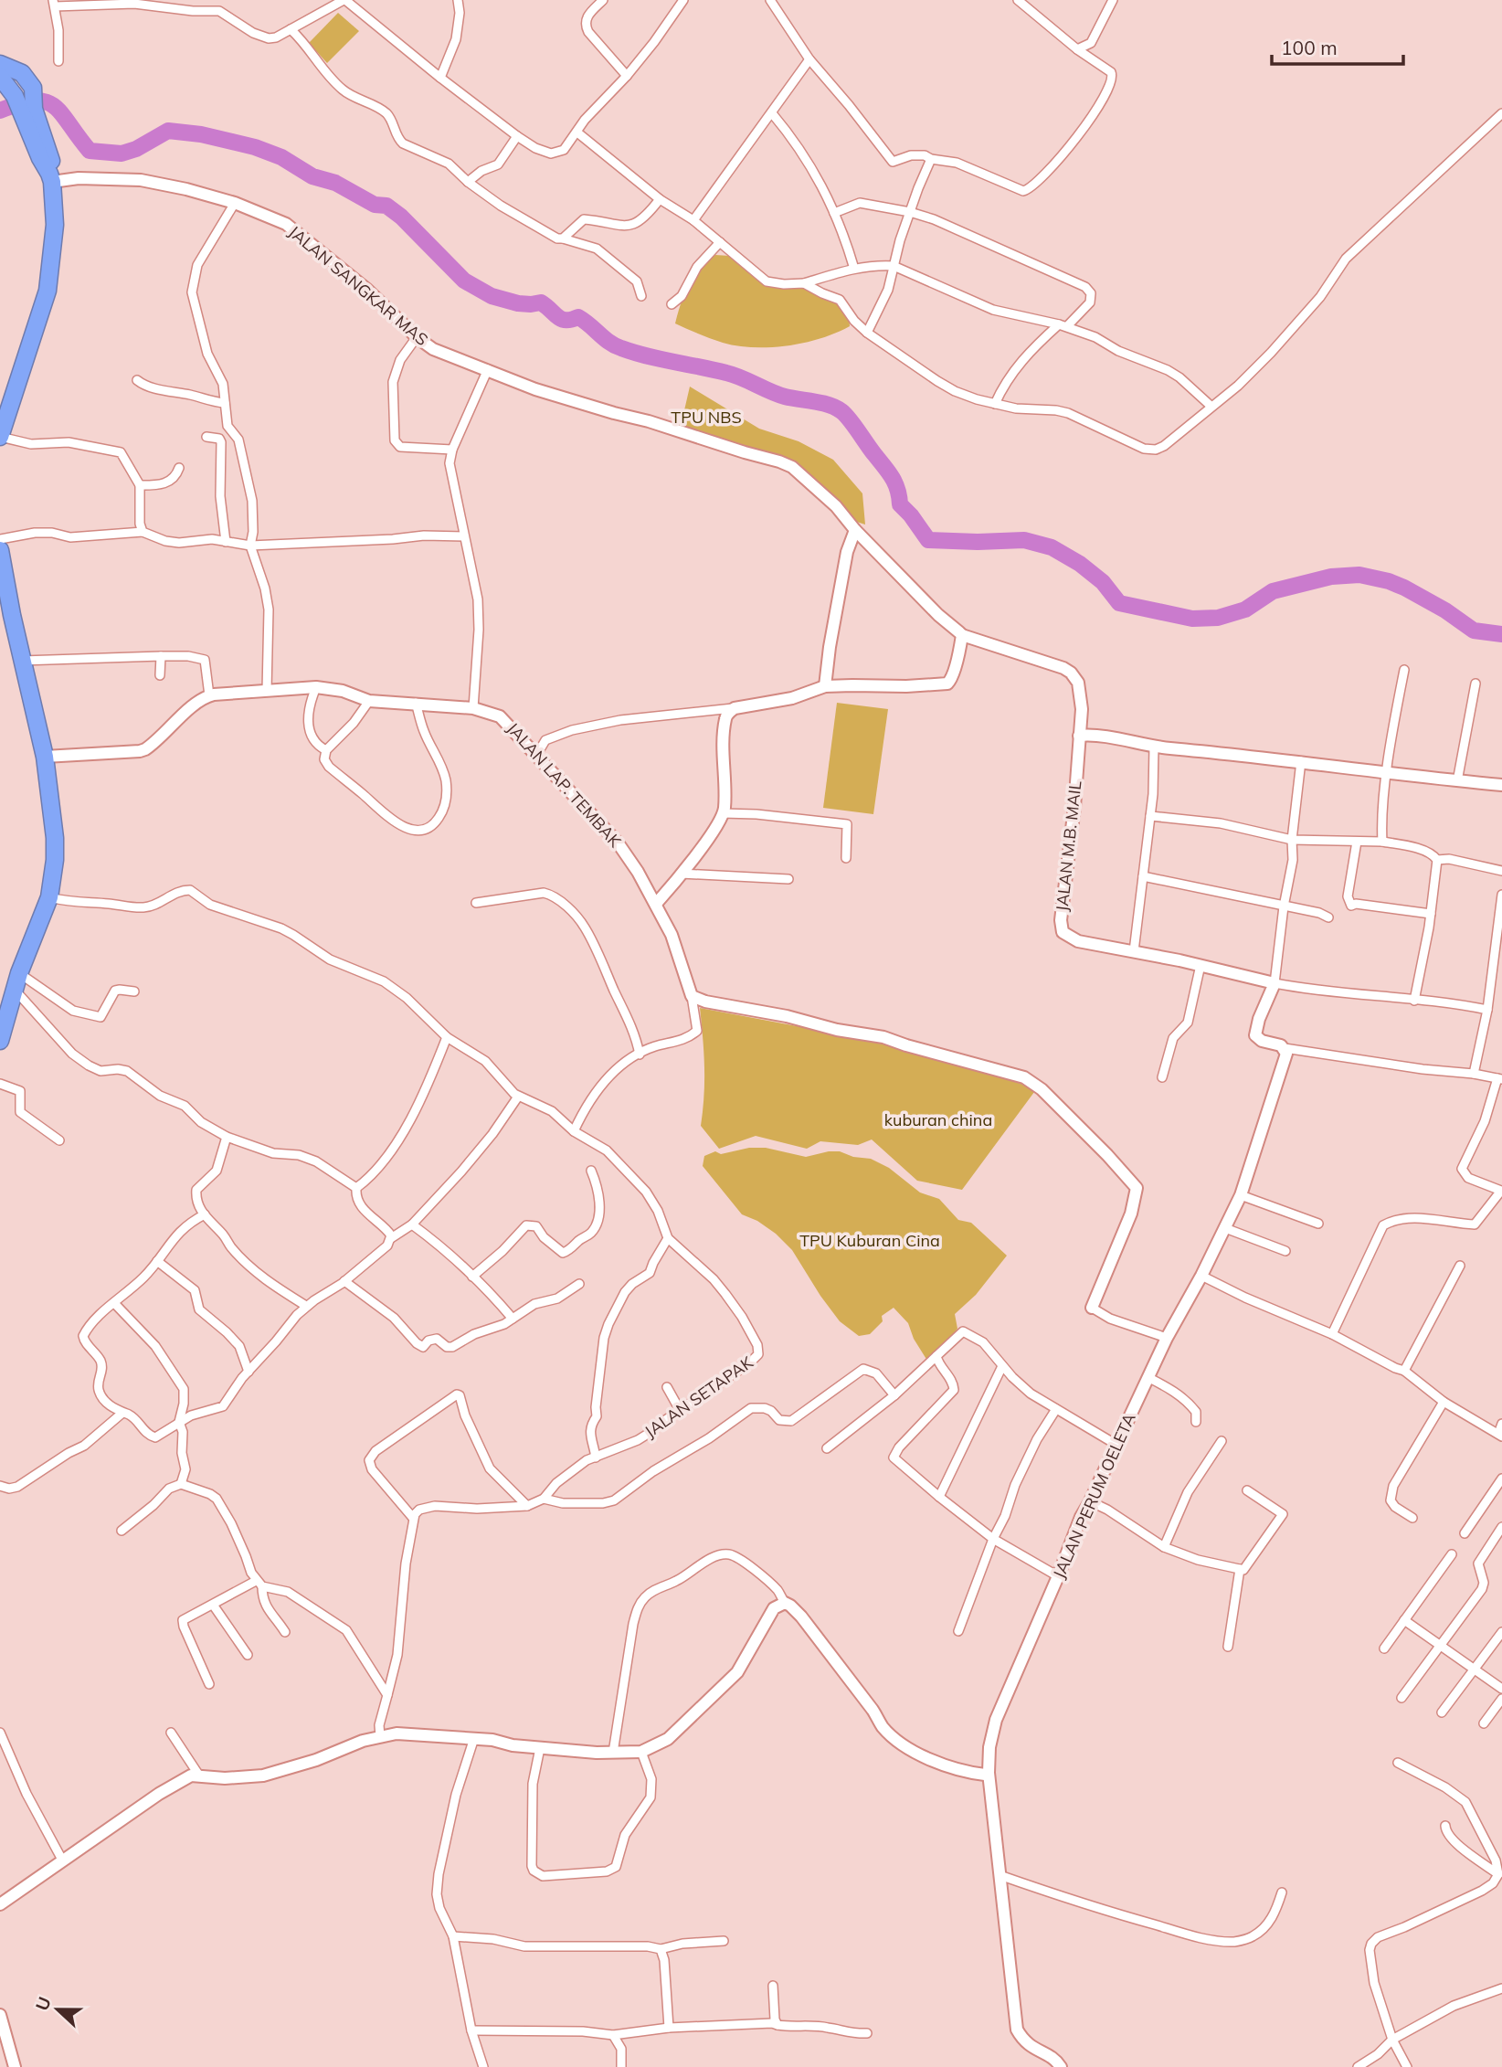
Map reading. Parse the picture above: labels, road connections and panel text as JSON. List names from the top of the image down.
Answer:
{
  "streets": {
    "street": [
      "JALAN SANGKAR MAS",
      "JALAN LAP. TEMBAK",
      "JALAN M.B. MAIL",
      "JALAN SETAPAK",
      "JALAN PERUM OELETA"
    ]
  },
  "parks": ["TPU NBS", "kuburan china", "TPU Kuburan Cina"],
  "scale_bar": "100 m",
  "north": "left"
}
